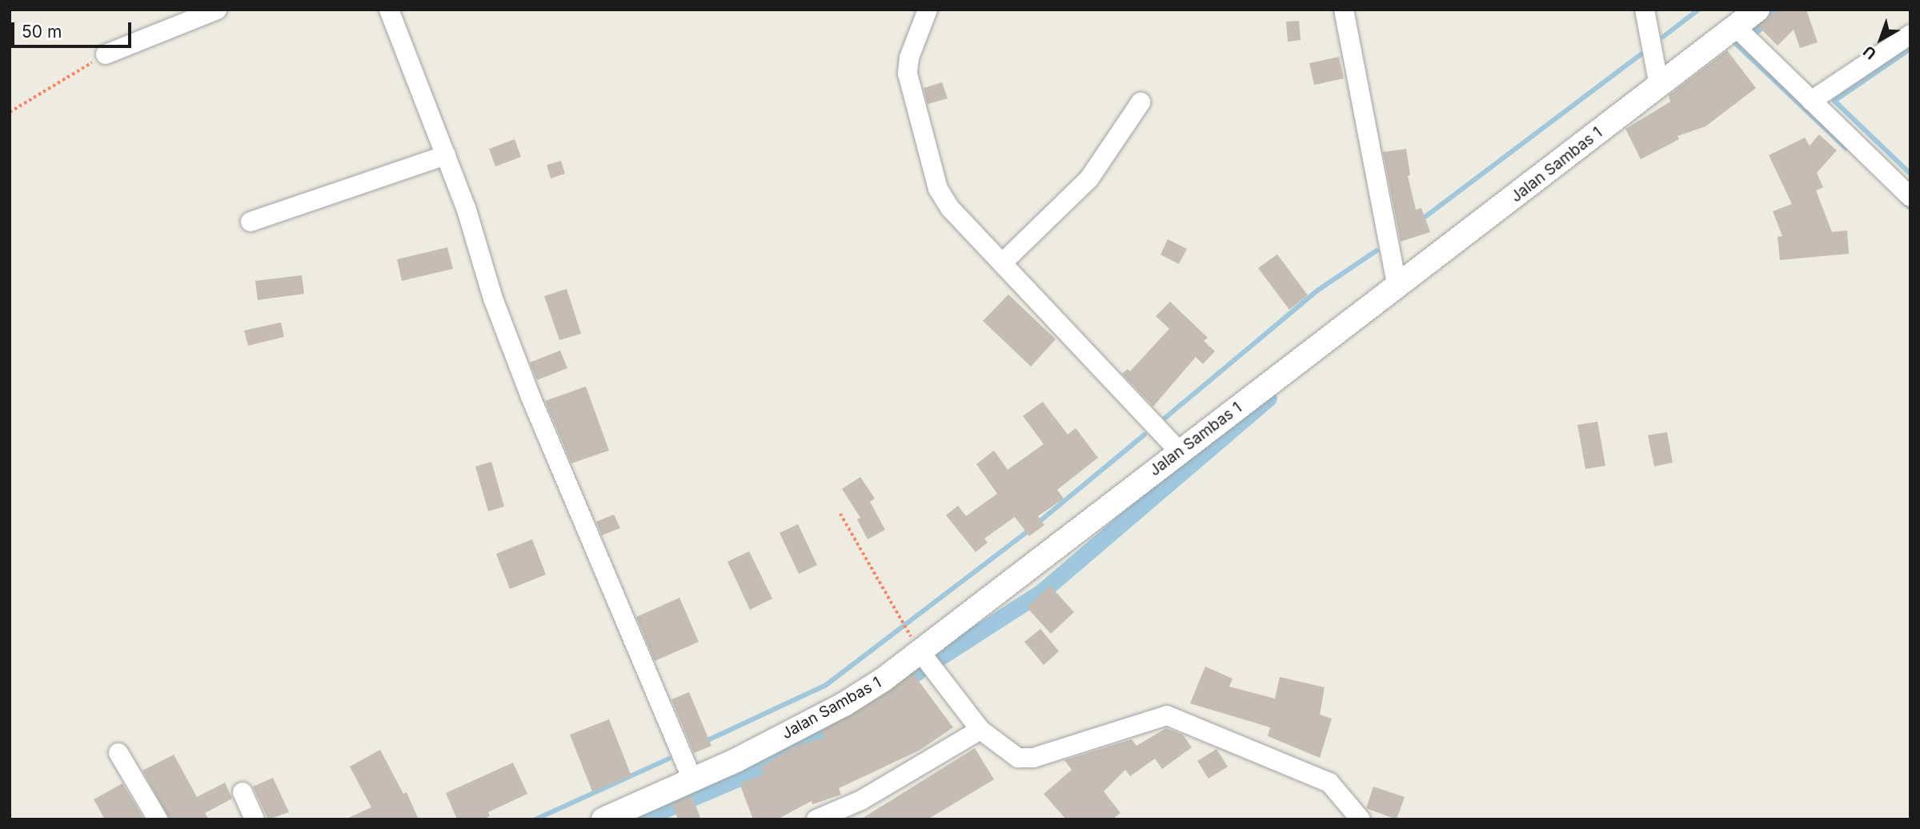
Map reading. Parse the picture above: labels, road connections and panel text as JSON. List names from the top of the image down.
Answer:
{
  "streets": {
    "street": ["Jalan Sambas 1"]
  },
  "scale_bar": "50 m",
  "north": "bottom left"
}
